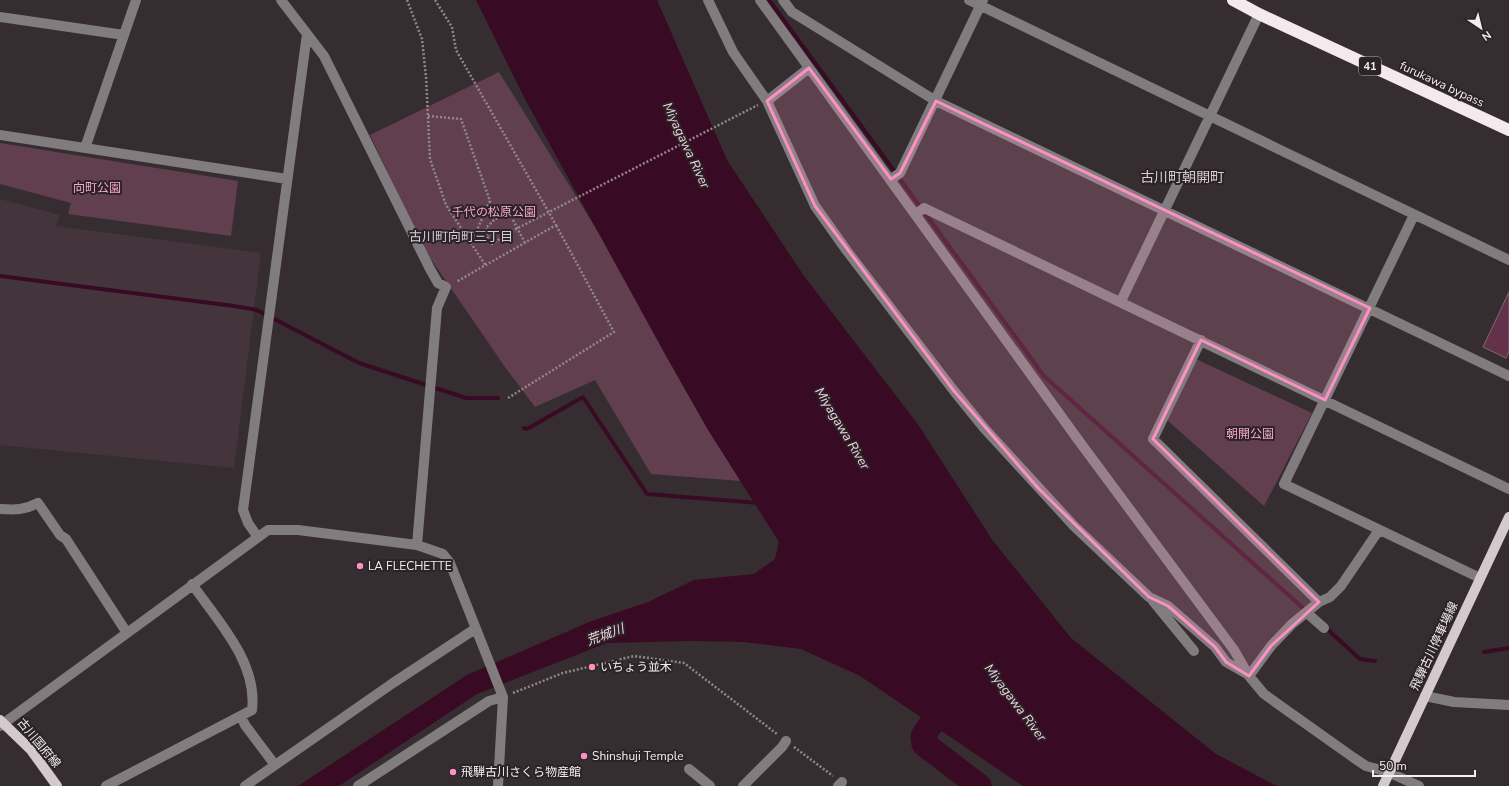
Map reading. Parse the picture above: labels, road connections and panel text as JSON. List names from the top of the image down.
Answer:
{
  "streets": {
    "highway": ["41", "furukawa bypass"],
    "main road": ["飛騨古川停車場線", "古川国府線"]
  },
  "districts": ["古川町朝開町", "古川町向町三丁目"],
  "water": ["Miyagawa River", "荒城川"],
  "parks": ["向町公園", "千代の松原公園", "朝開公園"],
  "places": [
    "LA FLECHETTE",
    "いちょう並木",
    "Shinshuji Temple",
    "飛騨古川さくら物産館"
  ],
  "scale_bar": "50 m",
  "north": "bottom right"
}
